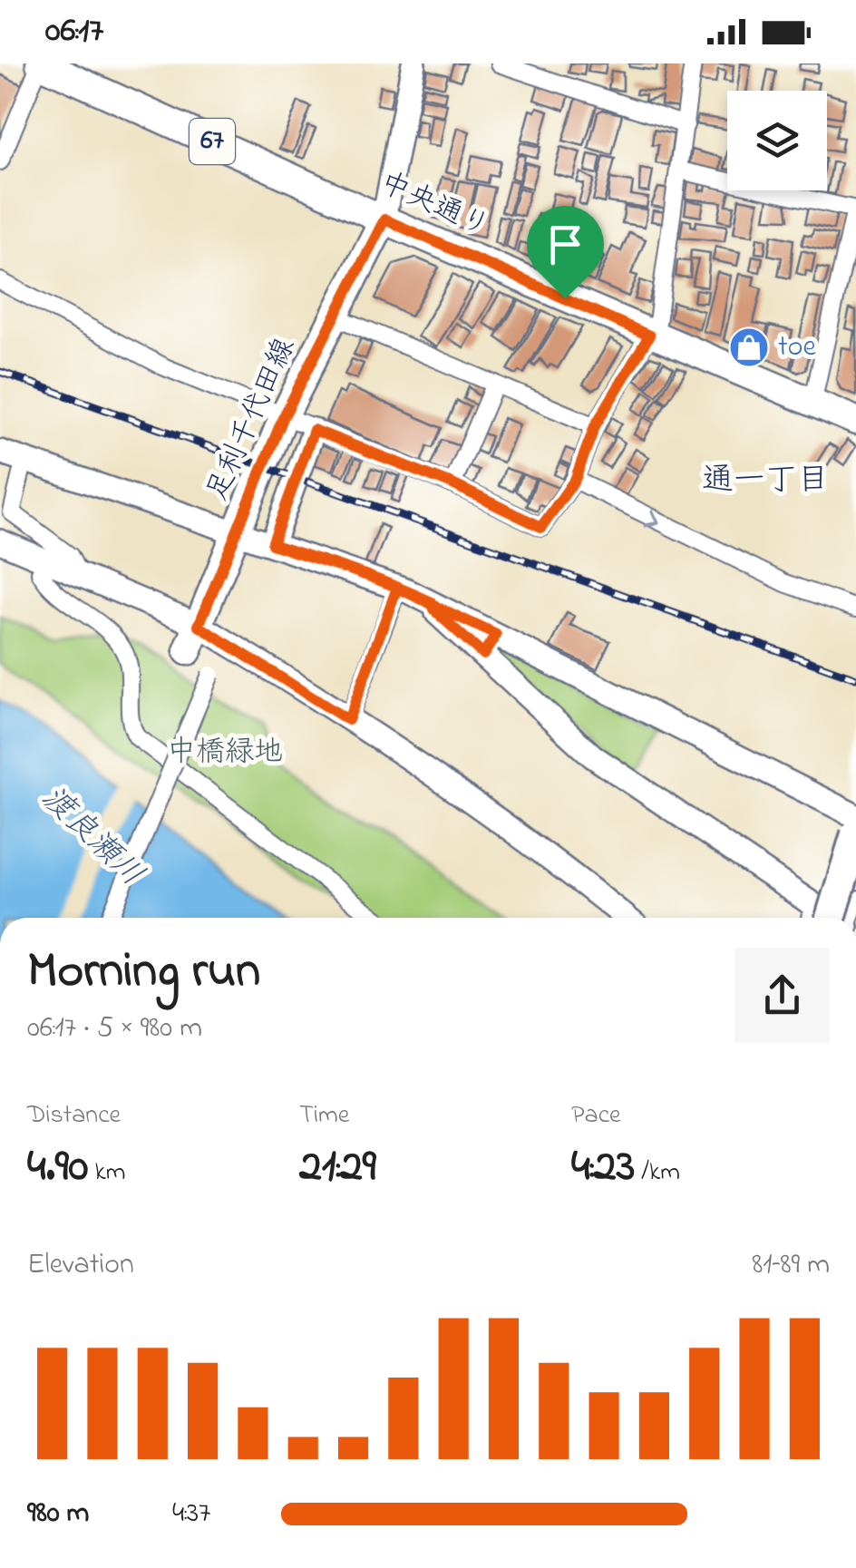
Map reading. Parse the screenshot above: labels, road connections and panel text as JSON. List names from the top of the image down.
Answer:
{
  "streets": {
    "main road": ["67", "中央通り", "足利千代田線"]
  },
  "crossings": [
    ["中央通り", "足利千代田線"]
  ],
  "districts": ["通一丁目"],
  "water": ["渡良瀬川"],
  "parks": ["中橋緑地"],
  "places": {
    "shop": ["toe"]
  },
  "page": {
    "status": "06:17",
    "heading": ["Morning run", "06:17 · 5 × 980 m"],
    "stats": [
      ["Distance", "4.90 km"],
      ["Time", "21:29"],
      ["Pace", "4:23 /km"]
    ],
    "chart": ["Elevation", "81–89 m"],
    "list": [
      {
        "name": "980 m",
        "note": "4:37"
      }
    ]
  }
}
